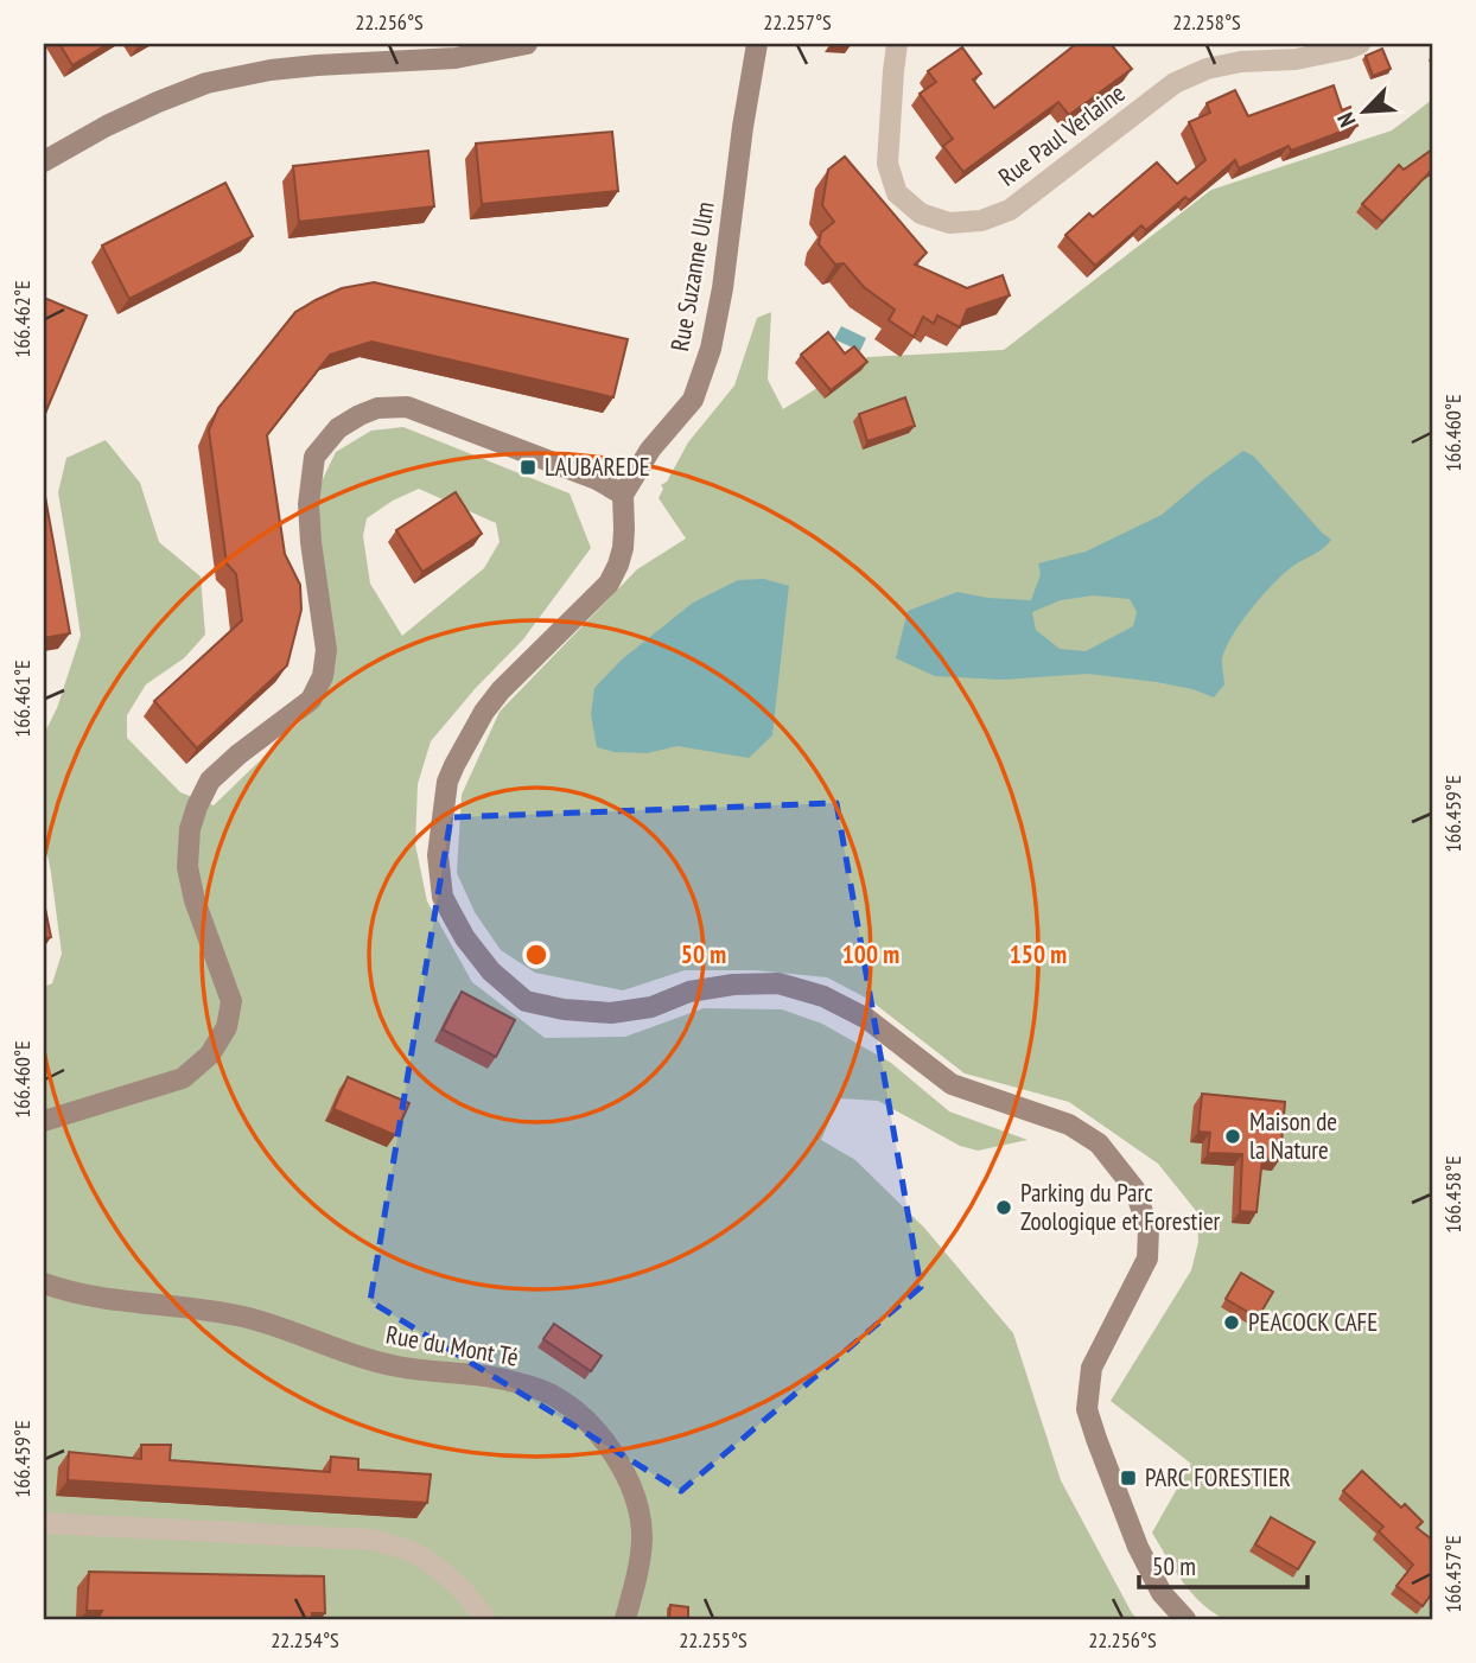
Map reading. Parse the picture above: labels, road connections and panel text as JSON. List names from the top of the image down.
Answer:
{
  "streets": {
    "main road": ["Rue Suzanne Ulm", "Rue du Mont Té"],
    "street": ["Rue Paul Verlaine"]
  },
  "places": {
    "transit": ["LAUBAREDE", "PARC FORESTIER"],
    "other": ["Maison de la Nature", "Parking du Parc Zoologique et Forestier", "PEACOCK CAFE"]
  },
  "scale_bar": "50 m",
  "north": "bottom left",
  "coordinates": [
    "22.256°S",
    "22.257°S",
    "22.258°S",
    "166.462°E",
    "166.460°E",
    "166.461°E",
    "166.459°E",
    "166.458°E",
    "166.457°E",
    "22.254°S",
    "22.255°S"
  ],
  "rings": ["50 m", "100 m", "150 m"]
}
